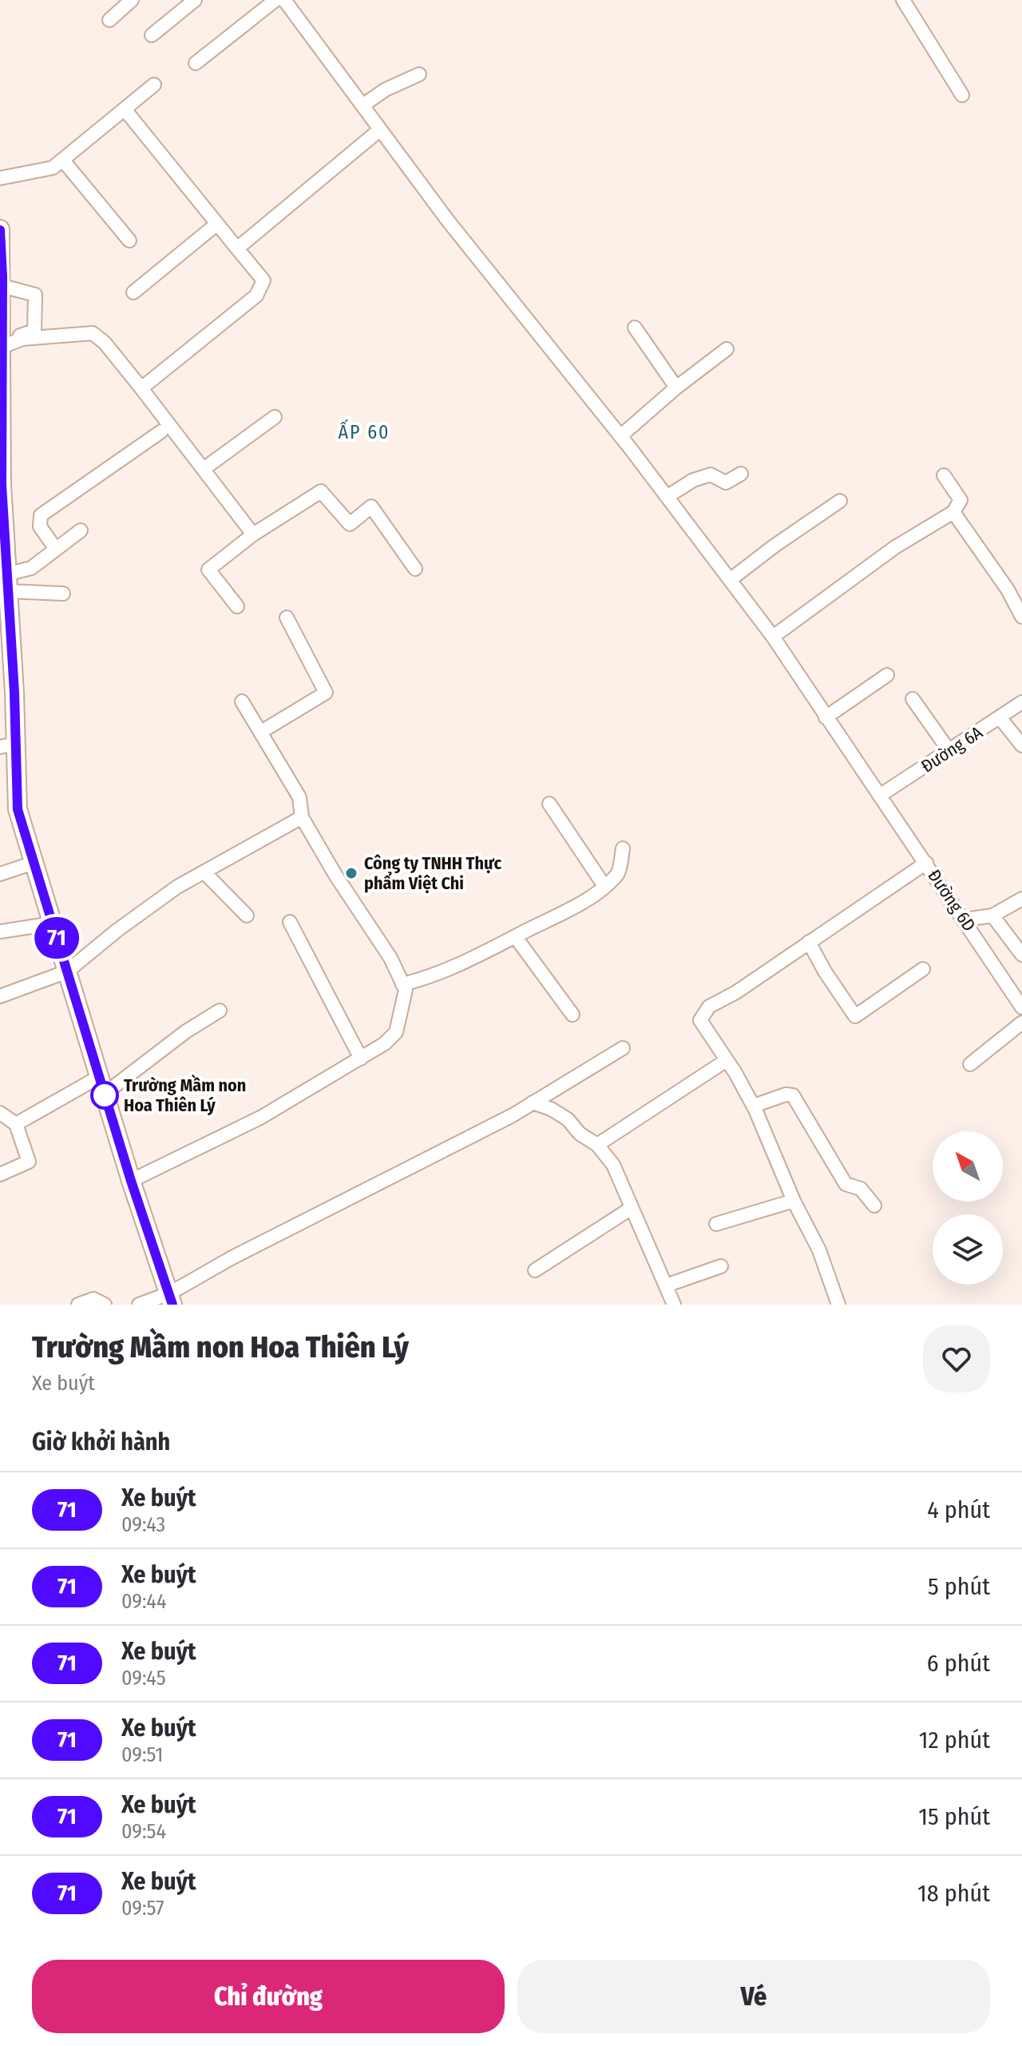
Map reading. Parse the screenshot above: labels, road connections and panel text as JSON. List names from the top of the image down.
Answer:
{
  "streets": {
    "street": ["Đường 6A", "Đường 6D"]
  },
  "crossings": [
    ["Đường 6A", "Đường 6D"]
  ],
  "districts": ["ẤP 60"],
  "places": ["Công ty TNHH Thực phẩm Việt Chi", "Trường Mầm non Hoa Thiên Lý"],
  "lines": ["bus line 71"],
  "north": "top left",
  "page": {
    "on_map": "71",
    "heading": [
      ["Trường Mầm non Hoa Thiên Lý", "Xe buýt"],
      "Giờ khởi hành"
    ],
    "list": [
      {
        "mark": "71",
        "name": "Xe buýt",
        "note": "09:43",
        "value": "4 phút"
      },
      {
        "mark": "71",
        "name": "Xe buýt",
        "note": "09:44",
        "value": "5 phút"
      },
      {
        "mark": "71",
        "name": "Xe buýt",
        "note": "09:45",
        "value": "6 phút"
      },
      {
        "mark": "71",
        "name": "Xe buýt",
        "note": "09:51",
        "value": "12 phút"
      },
      {
        "mark": "71",
        "name": "Xe buýt",
        "note": "09:54",
        "value": "15 phút"
      },
      {
        "mark": "71",
        "name": "Xe buýt",
        "note": "09:57",
        "value": "18 phút"
      }
    ],
    "buttons": ["Chỉ đường", "Vé"]
  }
}
